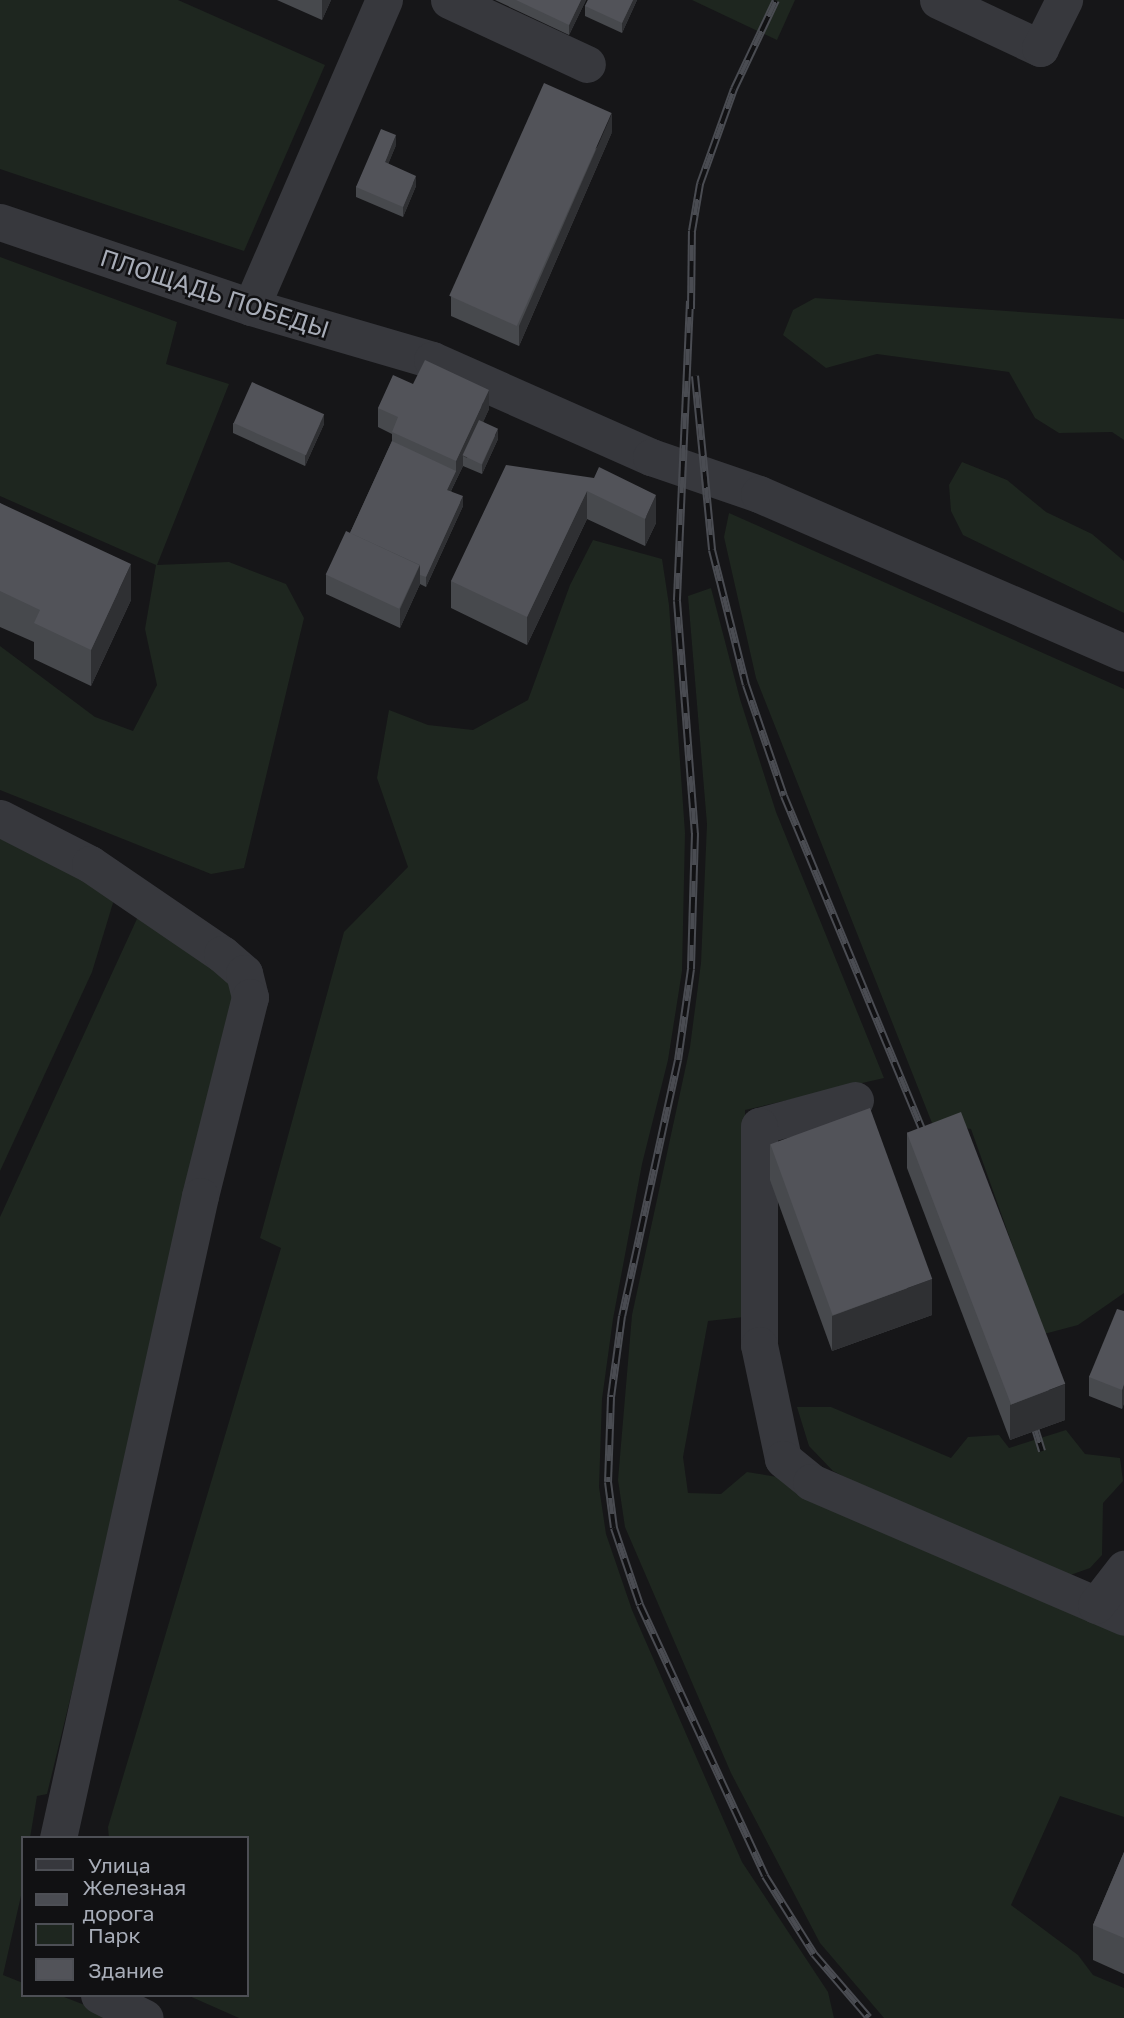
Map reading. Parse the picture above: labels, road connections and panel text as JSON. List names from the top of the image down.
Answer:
{
  "streets": {
    "street": ["ПЛОЩАДЬ ПОБЕДЫ"]
  },
  "legend": [
    "Улица",
    "Железная дорога",
    "Парк",
    "Здание"
  ]
}
